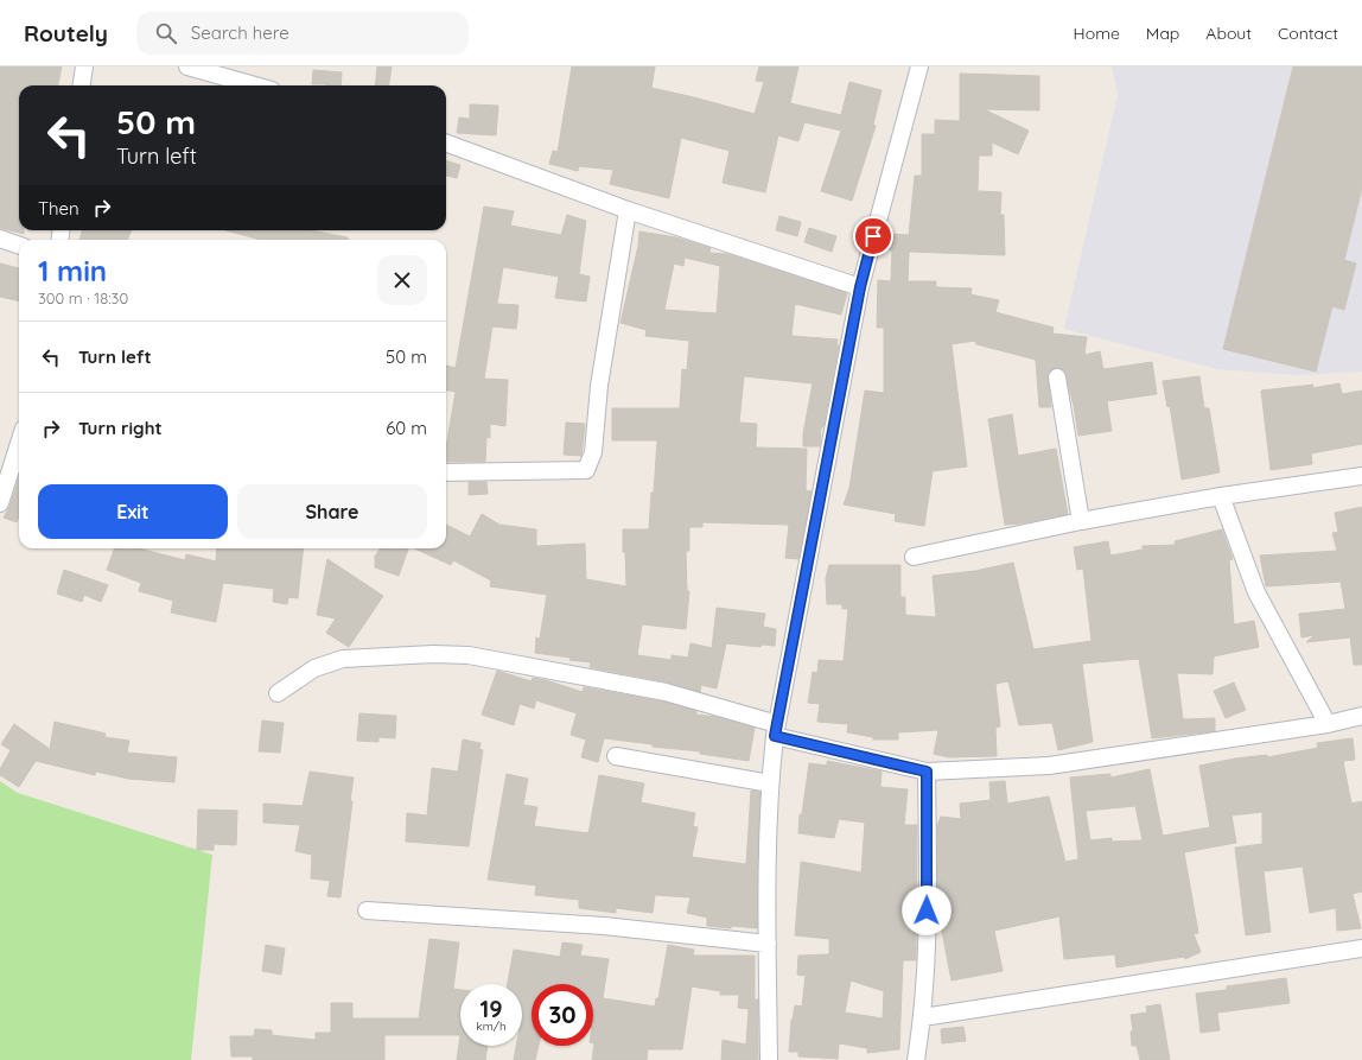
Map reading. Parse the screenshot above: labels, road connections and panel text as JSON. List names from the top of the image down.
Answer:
{
  "page": {
    "header": "Routely",
    "search": "Search here",
    "nav": [
      "Home",
      "Map",
      "About",
      "Contact"
    ],
    "turn": ["50 m", "Turn left"],
    "then": "Then",
    "heading": ["1 min", "300 m · 18:30"],
    "list": [
      {
        "name": "Turn left",
        "value": "50 m"
      },
      {
        "name": "Turn right",
        "value": "60 m"
      }
    ],
    "buttons": ["Exit", "Share"],
    "speed": "19 km/h",
    "limit": "30"
  }
}
